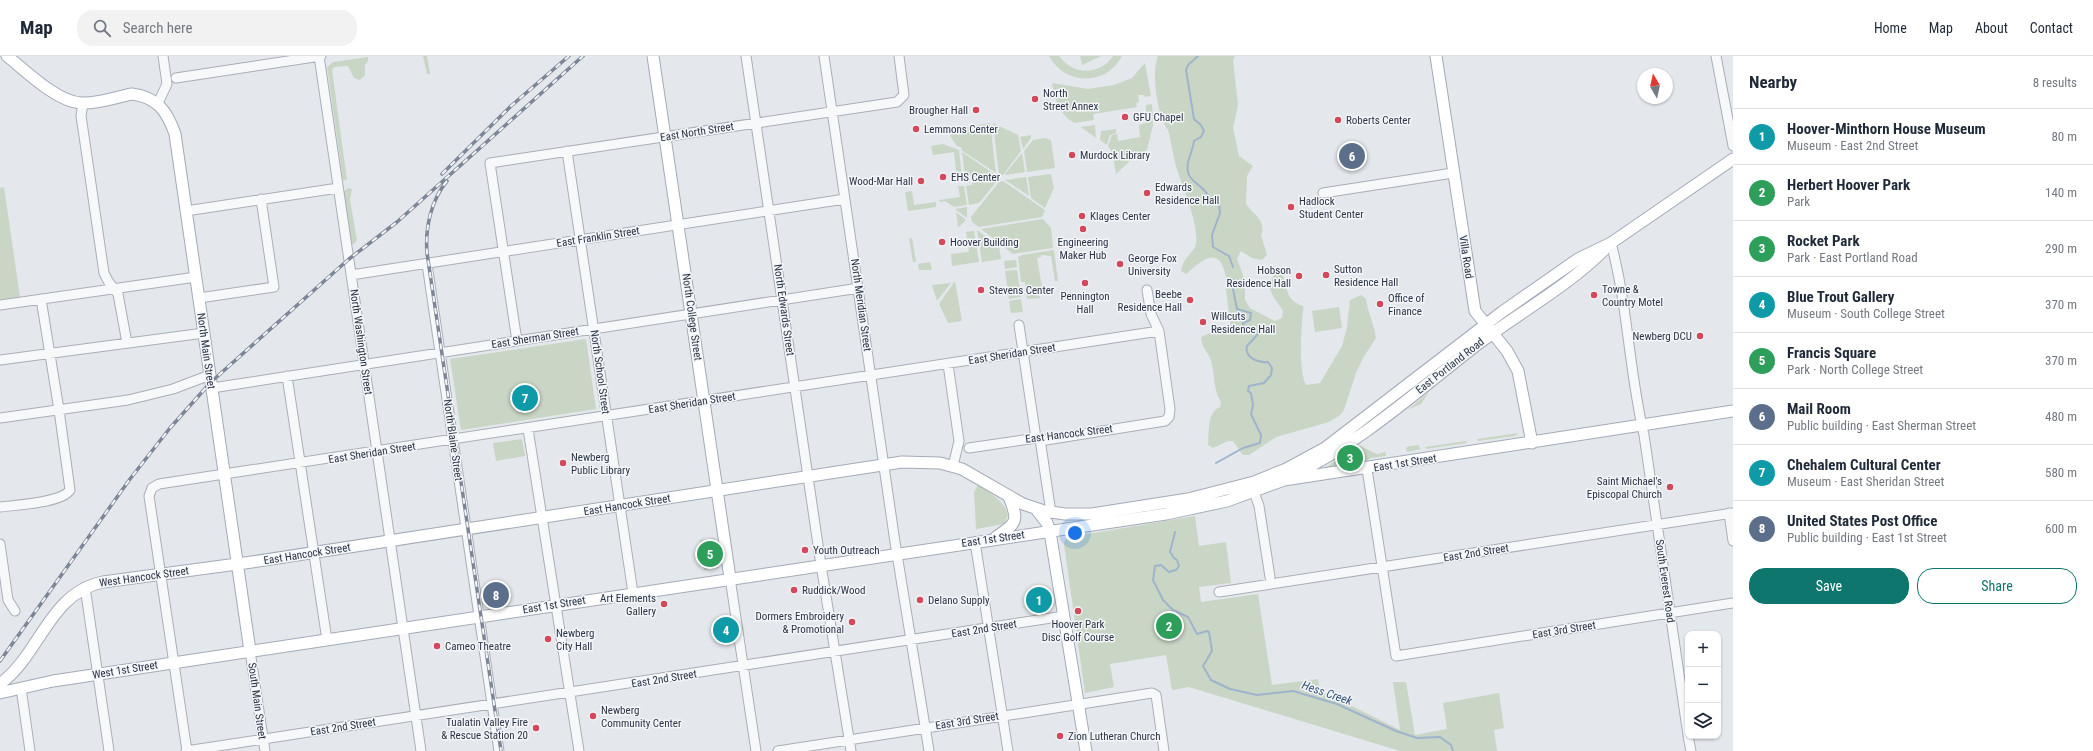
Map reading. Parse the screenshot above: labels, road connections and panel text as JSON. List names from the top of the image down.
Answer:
{
  "streets": {
    "main road": [
      "Villa Road",
      "North College Street",
      "North Main Street",
      "East Portland Road",
      "East Hancock Street",
      "East 1st Street",
      "West Hancock Street",
      "West 1st Street"
    ],
    "street": [
      "East North Street",
      "East Franklin Street",
      "North Meridian Street",
      "North Edwards Street",
      "East Sherman Street",
      "North Washington Street",
      "East Sheridan Street",
      "North School Street",
      "North Blaine Street",
      "East 2nd Street",
      "South Everest Road",
      "East 3rd Street",
      "South Main Street"
    ]
  },
  "crossings": [
    ["East North Street", "East Franklin Street"],
    ["East North Street", "North Meridian Street"],
    ["East North Street", "North Edwards Street"],
    ["East North Street", "North College Street"],
    ["East North Street", "North School Street"],
    ["East Franklin Street", "North Meridian Street"],
    ["East Franklin Street", "North Edwards Street"],
    ["East Franklin Street", "North College Street"],
    ["East Franklin Street", "North Washington Street"],
    ["East Franklin Street", "North School Street"],
    ["East Franklin Street", "North Blaine Street"],
    ["Villa Road", "East Portland Road"],
    ["Villa Road", "East 1st Street"],
    ["North Meridian Street", "East Sherman Street"],
    ["North Meridian Street", "East Sheridan Street"],
    ["North Meridian Street", "East Hancock Street"],
    ["North Meridian Street", "East 1st Street"],
    ["North Meridian Street", "East 2nd Street"],
    ["North Meridian Street", "East 3rd Street"],
    ["North Edwards Street", "East Sherman Street"],
    ["North Edwards Street", "East Sheridan Street"],
    ["North Edwards Street", "East Hancock Street"],
    ["North Edwards Street", "East 1st Street"],
    ["North Edwards Street", "East 2nd Street"],
    ["North Edwards Street", "East 3rd Street"],
    ["North College Street", "East Sherman Street"],
    ["North College Street", "East Sheridan Street"],
    ["North College Street", "East Hancock Street"],
    ["North College Street", "East 1st Street"],
    ["East Sherman Street", "North Washington Street"],
    ["East Sherman Street", "North Main Street"],
    ["East Sherman Street", "North School Street"],
    ["East Sherman Street", "North Blaine Street"],
    ["North Washington Street", "East Sheridan Street"],
    ["North Washington Street", "East Hancock Street"],
    ["North Washington Street", "East 1st Street"],
    ["North Washington Street", "East 2nd Street"],
    ["North Main Street", "East Sheridan Street"],
    ["North Main Street", "East Hancock Street"],
    ["North Main Street", "East 1st Street"],
    ["North Main Street", "West Hancock Street"],
    ["North Main Street", "West 1st Street"],
    ["North Main Street", "South Main Street"],
    ["East Sheridan Street", "North School Street"],
    ["East Sheridan Street", "East Hancock Street"],
    ["East Sheridan Street", "North Blaine Street"],
    ["East Sheridan Street", "West Hancock Street"],
    ["East Portland Road", "East 1st Street"],
    ["East Portland Road", "South Everest Road"],
    ["North School Street", "East Hancock Street"],
    ["North School Street", "East 1st Street"],
    ["East Hancock Street", "North Blaine Street"],
    ["East Hancock Street", "East 1st Street"],
    ["East Hancock Street", "West Hancock Street"],
    ["North Blaine Street", "East 1st Street"],
    ["North Blaine Street", "East 2nd Street"],
    ["East 1st Street", "South Everest Road"],
    ["East 1st Street", "West 1st Street"],
    ["East 1st Street", "South Main Street"],
    ["East 2nd Street", "South Everest Road"],
    ["East 2nd Street", "East 3rd Street"],
    ["East 2nd Street", "South Main Street"],
    ["South Everest Road", "East 3rd Street"],
    ["West 1st Street", "South Main Street"]
  ],
  "water": ["Hess Creek"],
  "places": [
    "North Street Annex",
    "Brougher Hall",
    "GFU Chapel",
    "Roberts Center",
    "Lemmons Center",
    "Murdock Library",
    "EHS Center",
    "Wood-Mar Hall",
    "Edwards Residence Hall",
    "Hadlock Student Center",
    "Klages Center",
    "Engineering Maker Hub",
    "Hoover Building",
    "George Fox University",
    "Sutton Residence Hall",
    "Hobson Residence Hall",
    "Pennington Hall",
    "Stevens Center",
    "Towne & Country Motel",
    "Beebe Residence Hall",
    "Office of Finance",
    "Willcuts Residence Hall",
    "Newberg DCU",
    "Newberg Public Library",
    "Saint Michael's Episcopal Church",
    "Youth Outreach",
    "Ruddick/Wood",
    "Delano Supply",
    "Art Elements Gallery",
    "Hoover Park Disc Golf Course",
    "Dormers Embroidery & Promotional",
    "Newberg City Hall",
    "Cameo Theatre",
    "Newberg Community Center",
    "Tualatin Valley Fire & Rescue Station 20",
    "Zion Lutheran Church"
  ],
  "north": "top",
  "page": {
    "header": "Map",
    "search": "Search here",
    "nav": [
      "Home",
      "Map",
      "About",
      "Contact"
    ],
    "heading": ["Nearby", "8 results"],
    "list": [
      {
        "mark": "1",
        "name": "Hoover-Minthorn House Museum",
        "note": "Museum · East 2nd Street",
        "value": "80 m"
      },
      {
        "mark": "2",
        "name": "Herbert Hoover Park",
        "note": "Park",
        "value": "140 m"
      },
      {
        "mark": "3",
        "name": "Rocket Park",
        "note": "Park · East Portland Road",
        "value": "290 m"
      },
      {
        "mark": "4",
        "name": "Blue Trout Gallery",
        "note": "Museum · South College Street",
        "value": "370 m"
      },
      {
        "mark": "5",
        "name": "Francis Square",
        "note": "Park · North College Street",
        "value": "370 m"
      },
      {
        "mark": "6",
        "name": "Mail Room",
        "note": "Public building · East Sherman Street",
        "value": "480 m"
      },
      {
        "mark": "7",
        "name": "Chehalem Cultural Center",
        "note": "Museum · East Sheridan Street",
        "value": "580 m"
      },
      {
        "mark": "8",
        "name": "United States Post Office",
        "note": "Public building · East 1st Street",
        "value": "600 m"
      }
    ],
    "pins": [
      "6",
      "7",
      "3",
      "5",
      "8",
      "1",
      "2",
      "4"
    ],
    "buttons": ["Save", "Share"],
    "map_buttons": ["+", "−"]
  }
}
